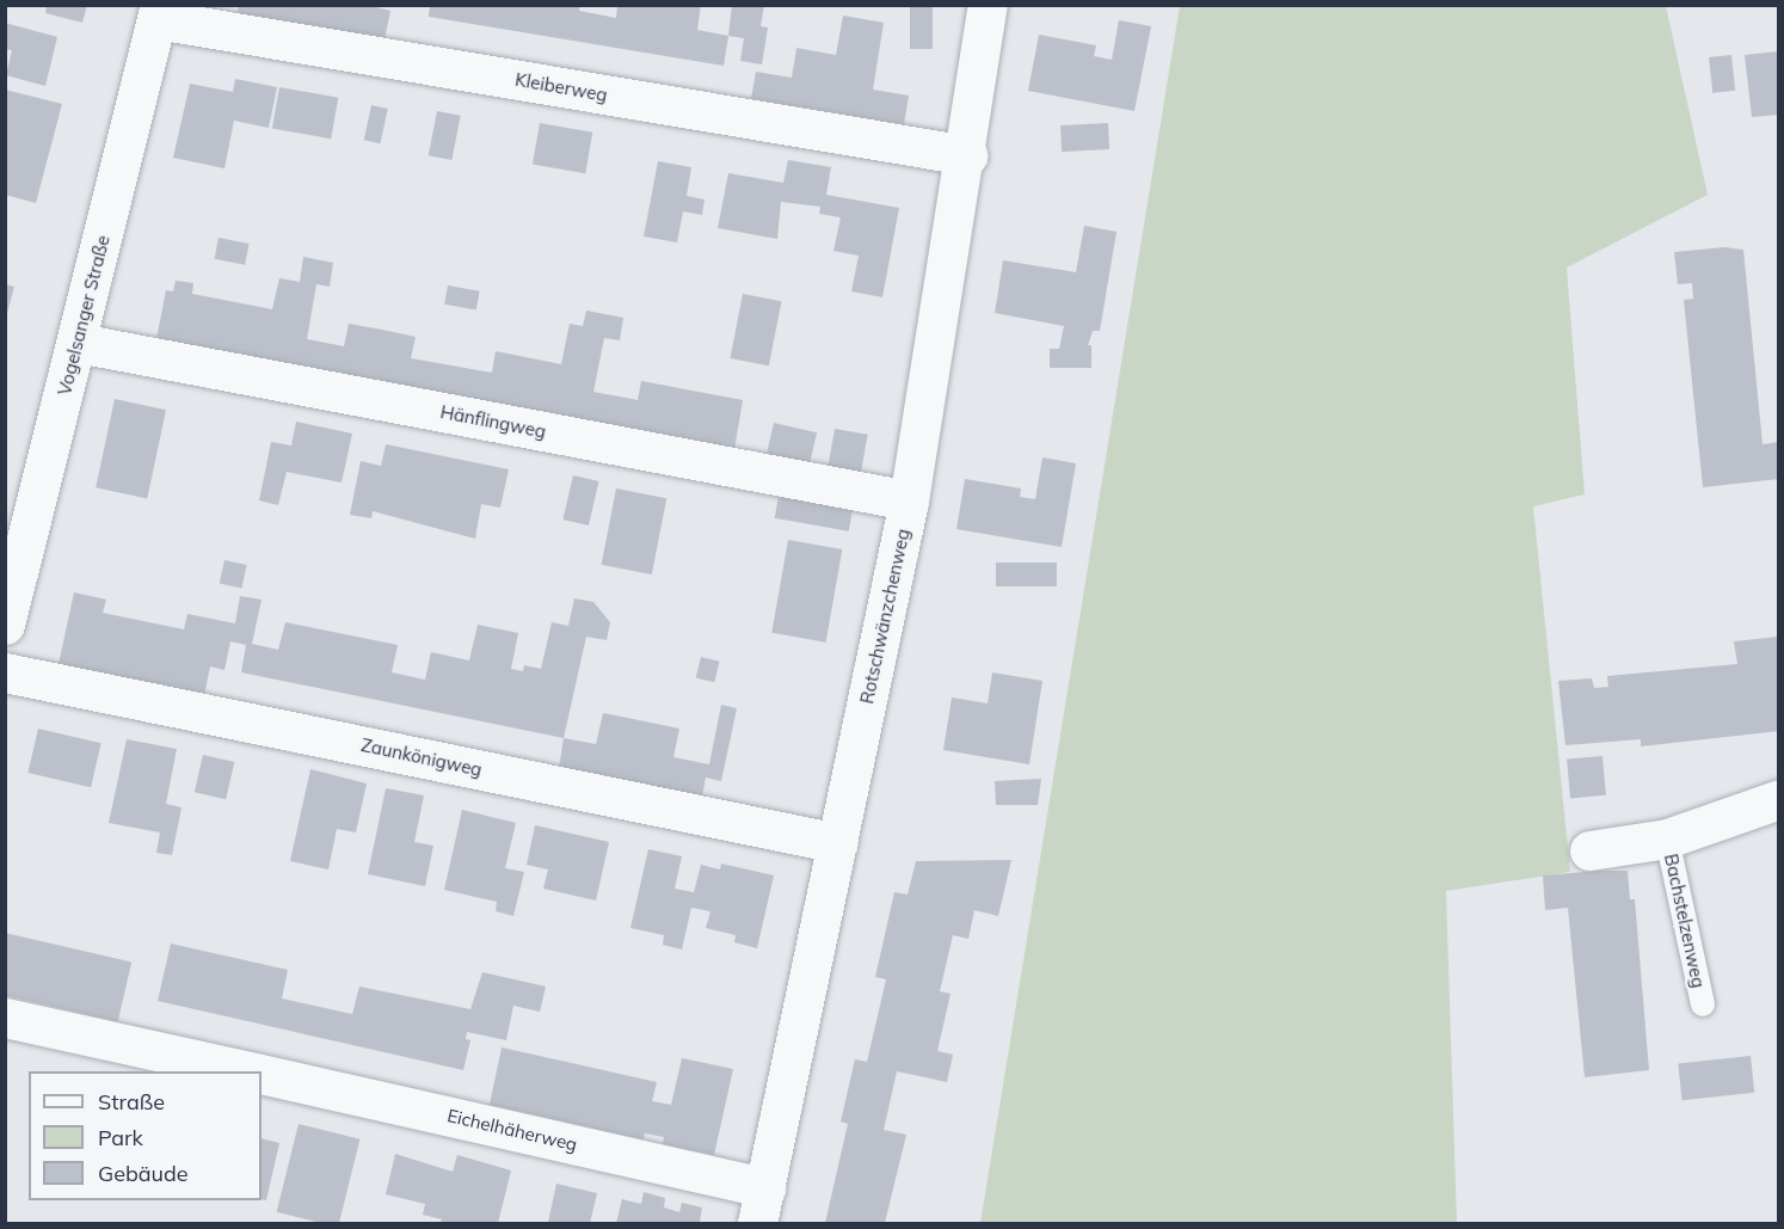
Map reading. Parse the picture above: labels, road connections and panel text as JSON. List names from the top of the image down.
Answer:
{
  "streets": {
    "street": [
      "Kleiberweg",
      "Vogelsanger Straße",
      "Hänflingweg",
      "Rotschwänzchenweg",
      "Zaunkönigweg",
      "Bachstelzenweg",
      "Eichelhäherweg"
    ]
  },
  "crossings": [
    ["Kleiberweg", "Vogelsanger Straße"],
    ["Kleiberweg", "Rotschwänzchenweg"],
    ["Vogelsanger Straße", "Hänflingweg"],
    ["Hänflingweg", "Rotschwänzchenweg"],
    ["Rotschwänzchenweg", "Zaunkönigweg"],
    ["Rotschwänzchenweg", "Eichelhäherweg"]
  ],
  "legend": ["Straße", "Park", "Gebäude"]
}
